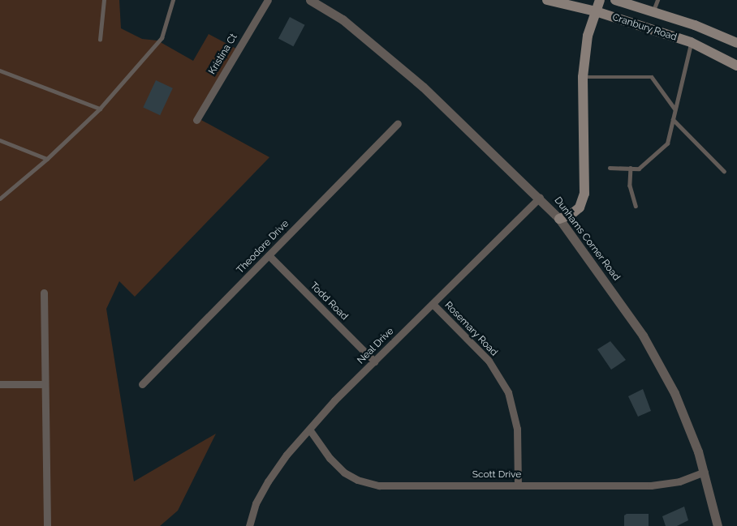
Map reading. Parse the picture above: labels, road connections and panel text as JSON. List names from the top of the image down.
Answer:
{
  "streets": {
    "main road": ["Cranbury Road"],
    "street": [
      "Kristina Ct",
      "Dunhams Corner Road",
      "Theodore Drive",
      "Todd Road",
      "Rosemary Road",
      "Neal Drive",
      "Scott Drive"
    ]
  },
  "crossings": [
    ["Dunhams Corner Road", "Neal Drive"],
    ["Dunhams Corner Road", "Scott Drive"],
    ["Theodore Drive", "Todd Road"],
    ["Todd Road", "Neal Drive"],
    ["Rosemary Road", "Neal Drive"],
    ["Rosemary Road", "Scott Drive"],
    ["Neal Drive", "Scott Drive"]
  ]
}
